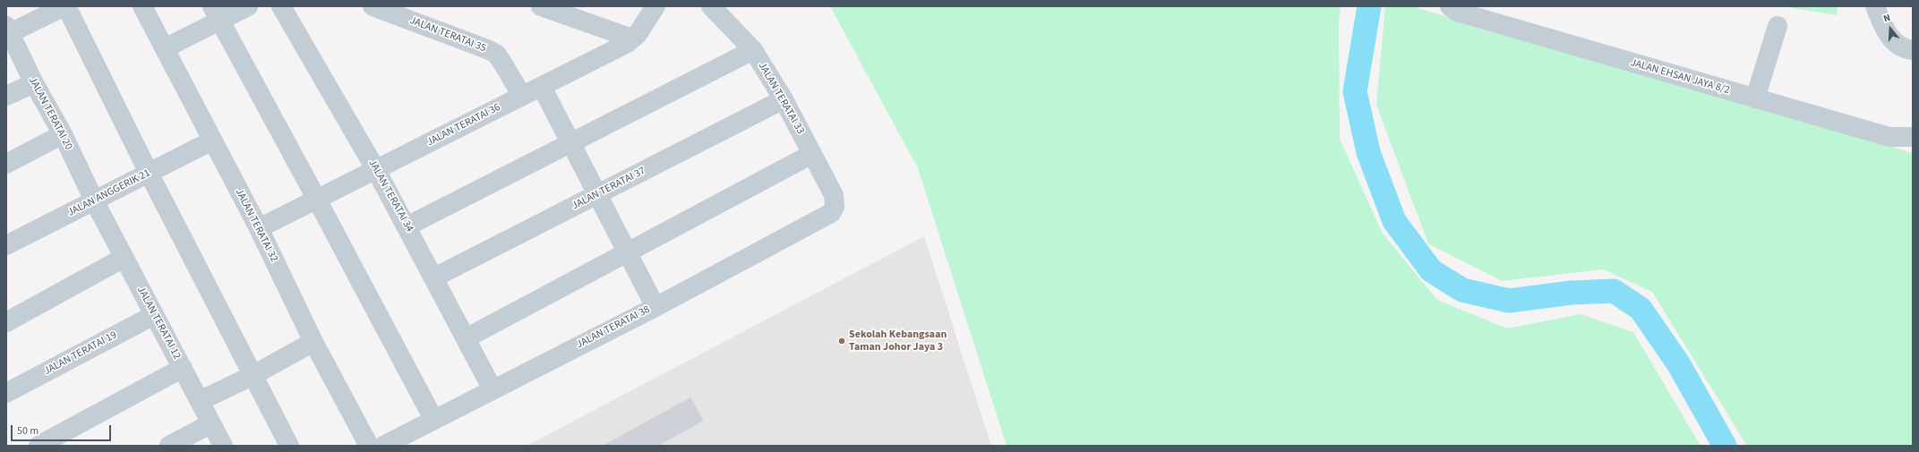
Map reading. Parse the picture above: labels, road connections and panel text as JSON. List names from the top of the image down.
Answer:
{
  "streets": {
    "street": [
      "JALAN TERATAI 35",
      "JALAN EHSAN JAYA 8/2",
      "JALAN TERATAI 33",
      "JALAN TERATAI 20",
      "JALAN TERATAI 36",
      "JALAN TERATAI 37",
      "JALAN ANGGERIK 21",
      "JALAN TERATAI 34",
      "JALAN TERATAI 32",
      "JALAN TERATAI 12",
      "JALAN TERATAI 38",
      "JALAN TERATAI 19"
    ]
  },
  "crossings": [
    ["JALAN TERATAI 35", "JALAN TERATAI 36"],
    ["JALAN TERATAI 33", "JALAN TERATAI 37"],
    ["JALAN TERATAI 33", "JALAN TERATAI 38"],
    ["JALAN TERATAI 20", "JALAN ANGGERIK 21"],
    ["JALAN TERATAI 20", "JALAN TERATAI 12"],
    ["JALAN TERATAI 36", "JALAN TERATAI 34"],
    ["JALAN TERATAI 36", "JALAN TERATAI 32"],
    ["JALAN TERATAI 37", "JALAN TERATAI 34"],
    ["JALAN ANGGERIK 21", "JALAN TERATAI 32"],
    ["JALAN ANGGERIK 21", "JALAN TERATAI 12"],
    ["JALAN TERATAI 34", "JALAN TERATAI 38"],
    ["JALAN TERATAI 12", "JALAN TERATAI 19"]
  ],
  "places": ["Sekolah Kebangsaan Taman Johor Jaya 3"],
  "scale_bar": "50 m",
  "north": "top"
}
